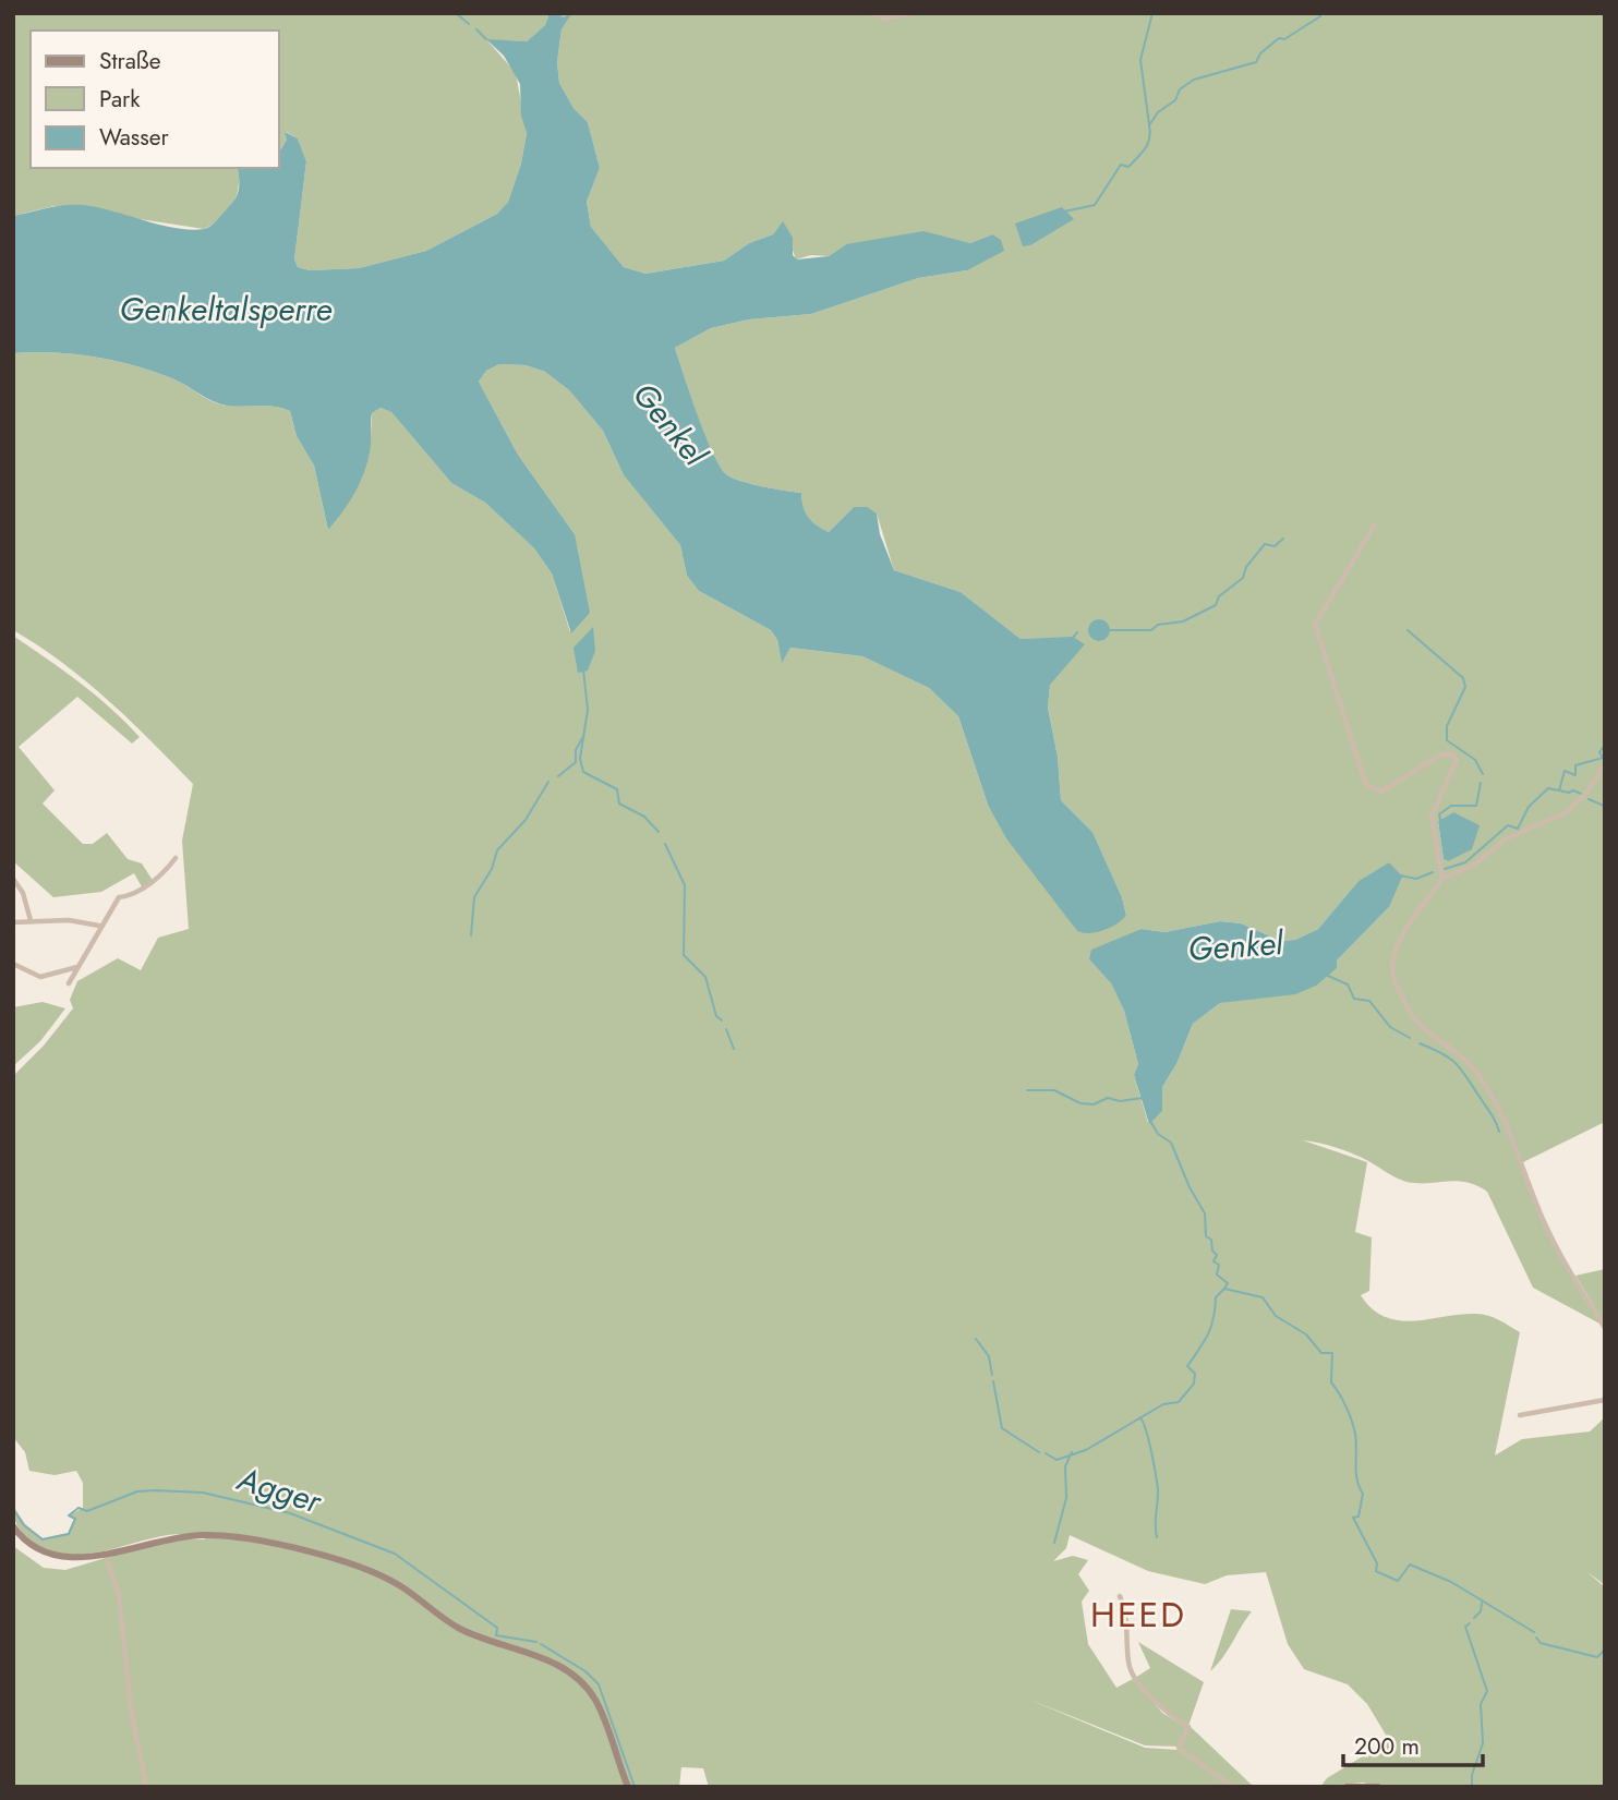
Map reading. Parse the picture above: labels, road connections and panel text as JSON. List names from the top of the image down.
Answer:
{
  "districts": ["HEED"],
  "water": ["Genkeltalsperre", "Genkel", "Agger"],
  "legend": ["Straße", "Park", "Wasser"],
  "scale_bar": "200 m"
}
